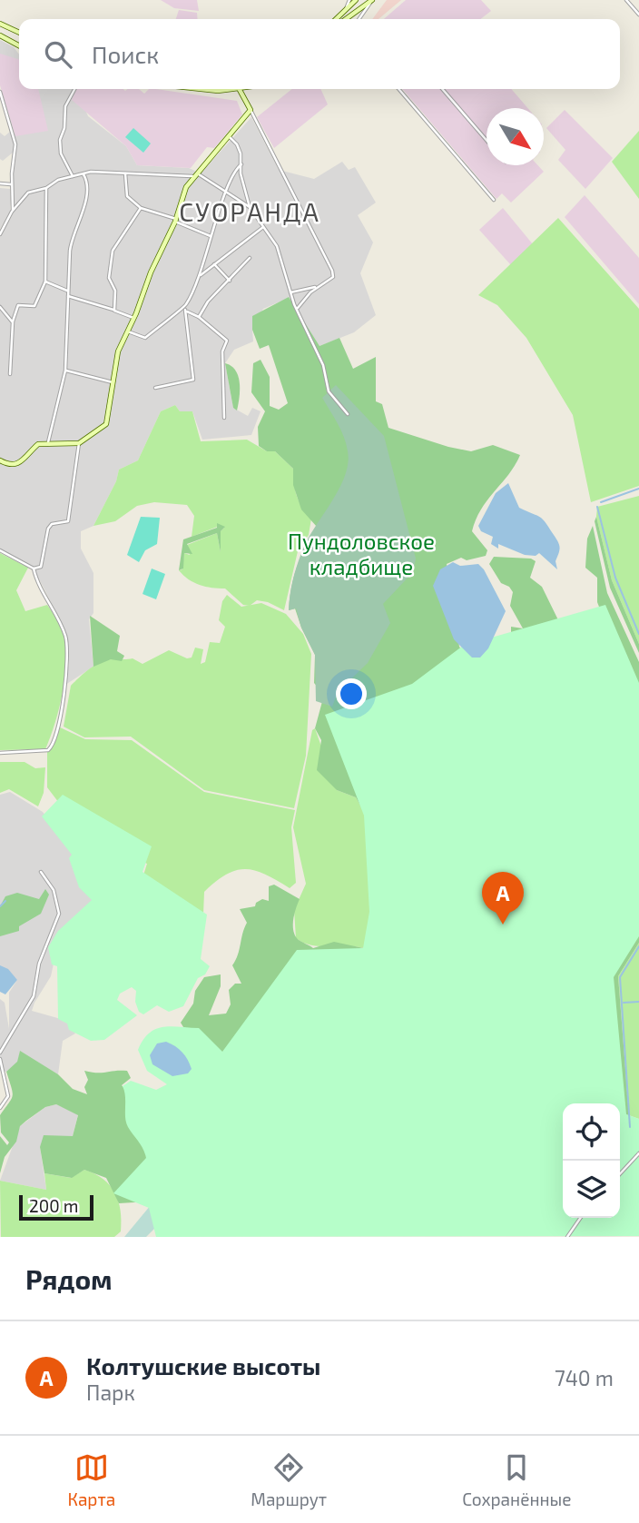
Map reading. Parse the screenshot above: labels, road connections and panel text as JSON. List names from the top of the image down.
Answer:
{
  "districts": ["СУОРАНДА"],
  "parks": ["Пундоловское кладбище"],
  "scale_bar": "200 m",
  "north": "bottom right",
  "page": {
    "search": "Поиск",
    "pins": "A",
    "scale": "200 m",
    "heading": "Рядом",
    "list": [
      {
        "mark": "A",
        "name": "Колтушские высоты",
        "note": "Парк",
        "value": "740 m"
      }
    ],
    "nav": ["Карта", "Маршрут", "Сохранённые"]
  }
}
